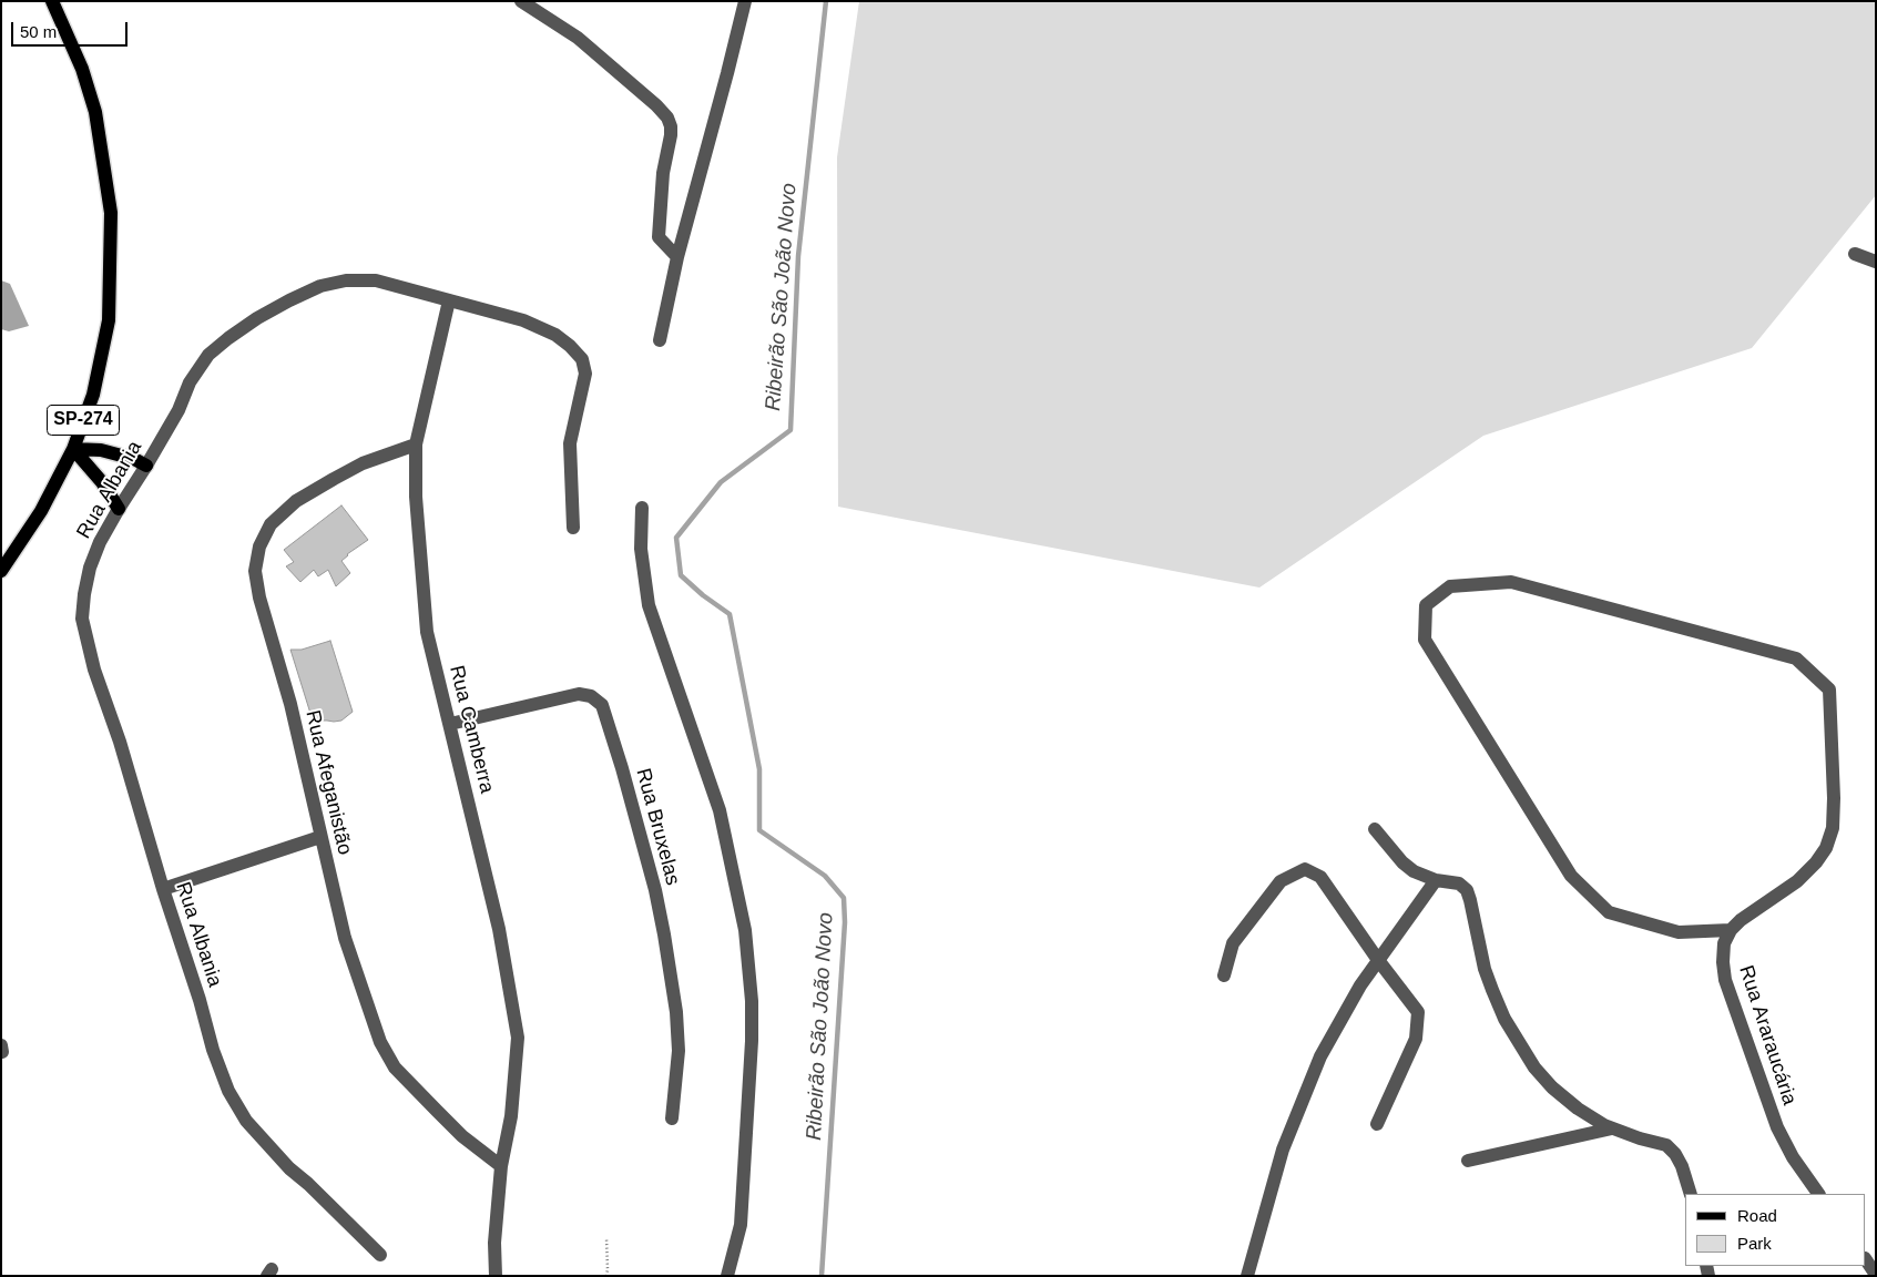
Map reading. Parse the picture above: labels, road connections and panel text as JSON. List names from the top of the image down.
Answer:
{
  "streets": {
    "main road": ["SP-274"],
    "street": [
      "Rua Albania",
      "Rua Camberra",
      "Rua Afeganistão",
      "Rua Bruxelas",
      "Rua Araraucária"
    ]
  },
  "crossings": [
    ["Rua Albania", "Rua Camberra"],
    ["Rua Camberra", "Rua Afeganistão"],
    ["Rua Camberra", "Rua Bruxelas"]
  ],
  "water": ["Ribeirão São João Novo"],
  "legend": ["Road", "Park"],
  "scale_bar": "50 m"
}
